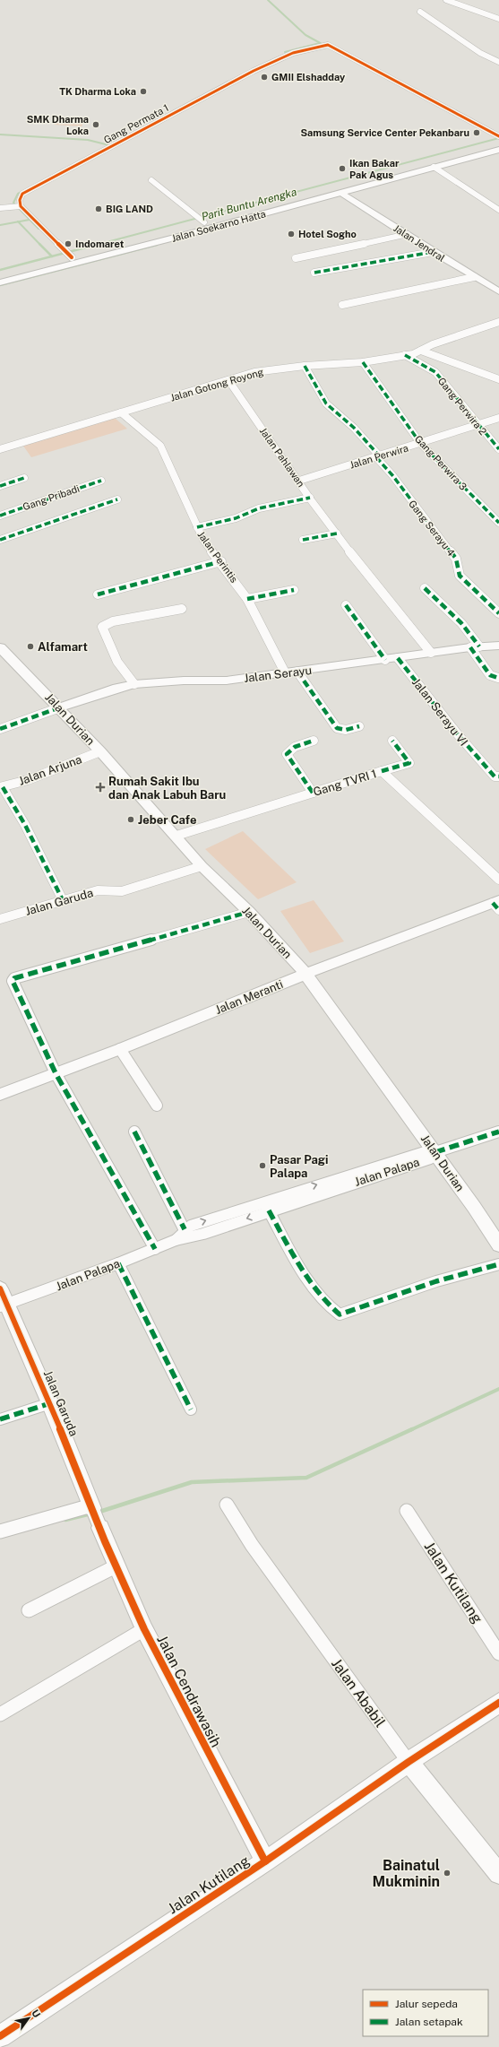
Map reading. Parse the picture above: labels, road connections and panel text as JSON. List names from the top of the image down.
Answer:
{
  "streets": {
    "main road": ["Jalan Soekarno Hatta"],
    "street": [
      "Gang Permata 1",
      "Jalan Jendral",
      "Jalan Gotong Royong",
      "Gang Perwira 2",
      "Jalan Perwira",
      "Jalan Pahlawan",
      "Gang Perwira 3",
      "Gang Pribadi",
      "Gang Serayu 4",
      "Jalan Perintis",
      "Jalan Serayu",
      "Jalan Serayu VI",
      "Jalan Durian",
      "Jalan Arjuna",
      "Gang TVRI 1",
      "Jalan Garuda",
      "Jalan Meranti",
      "Jalan Palapa",
      "Jalan Kutilang",
      "Jalan Cendrawasih",
      "Jalan Ababil"
    ]
  },
  "crossings": [
    ["Jalan Soekarno Hatta", "Jalan Jendral"],
    ["Jalan Gotong Royong", "Gang Perwira 2"],
    ["Jalan Gotong Royong", "Jalan Pahlawan"],
    ["Jalan Gotong Royong", "Gang Perwira 3"],
    ["Jalan Gotong Royong", "Gang Serayu 4"],
    ["Jalan Gotong Royong", "Jalan Perintis"],
    ["Gang Perwira 2", "Jalan Perwira"],
    ["Jalan Perwira", "Jalan Pahlawan"],
    ["Jalan Perwira", "Gang Perwira 3"],
    ["Jalan Perwira", "Gang Serayu 4"],
    ["Jalan Pahlawan", "Jalan Serayu"],
    ["Jalan Perintis", "Jalan Serayu"],
    ["Jalan Serayu", "Jalan Serayu VI"],
    ["Jalan Serayu", "Jalan Durian"],
    ["Jalan Durian", "Jalan Arjuna"],
    ["Jalan Durian", "Gang TVRI 1"],
    ["Jalan Durian", "Jalan Garuda"],
    ["Jalan Durian", "Jalan Meranti"],
    ["Jalan Durian", "Jalan Palapa"],
    ["Jalan Garuda", "Jalan Palapa"],
    ["Jalan Garuda", "Jalan Cendrawasih"],
    ["Jalan Kutilang", "Jalan Cendrawasih"],
    ["Jalan Kutilang", "Jalan Ababil"]
  ],
  "water": ["Parit Buntu Arengka"],
  "places": {
    "other": [
      "GMII Elshadday",
      "TK Dharma Loka",
      "SMK Dharma Loka",
      "Samsung Service Center Pekanbaru",
      "Ikan Bakar Pak Agus",
      "BIG LAND",
      "Hotel Sogho",
      "Indomaret",
      "Alfamart",
      "Jeber Cafe",
      "Pasar Pagi Palapa",
      "Bainatul Mukminin"
    ],
    "health": ["Rumah Sakit Ibu dan Anak Labuh Baru"]
  },
  "legend": ["Jalur sepeda", "Jalan setapak"],
  "north": "top right"
}
